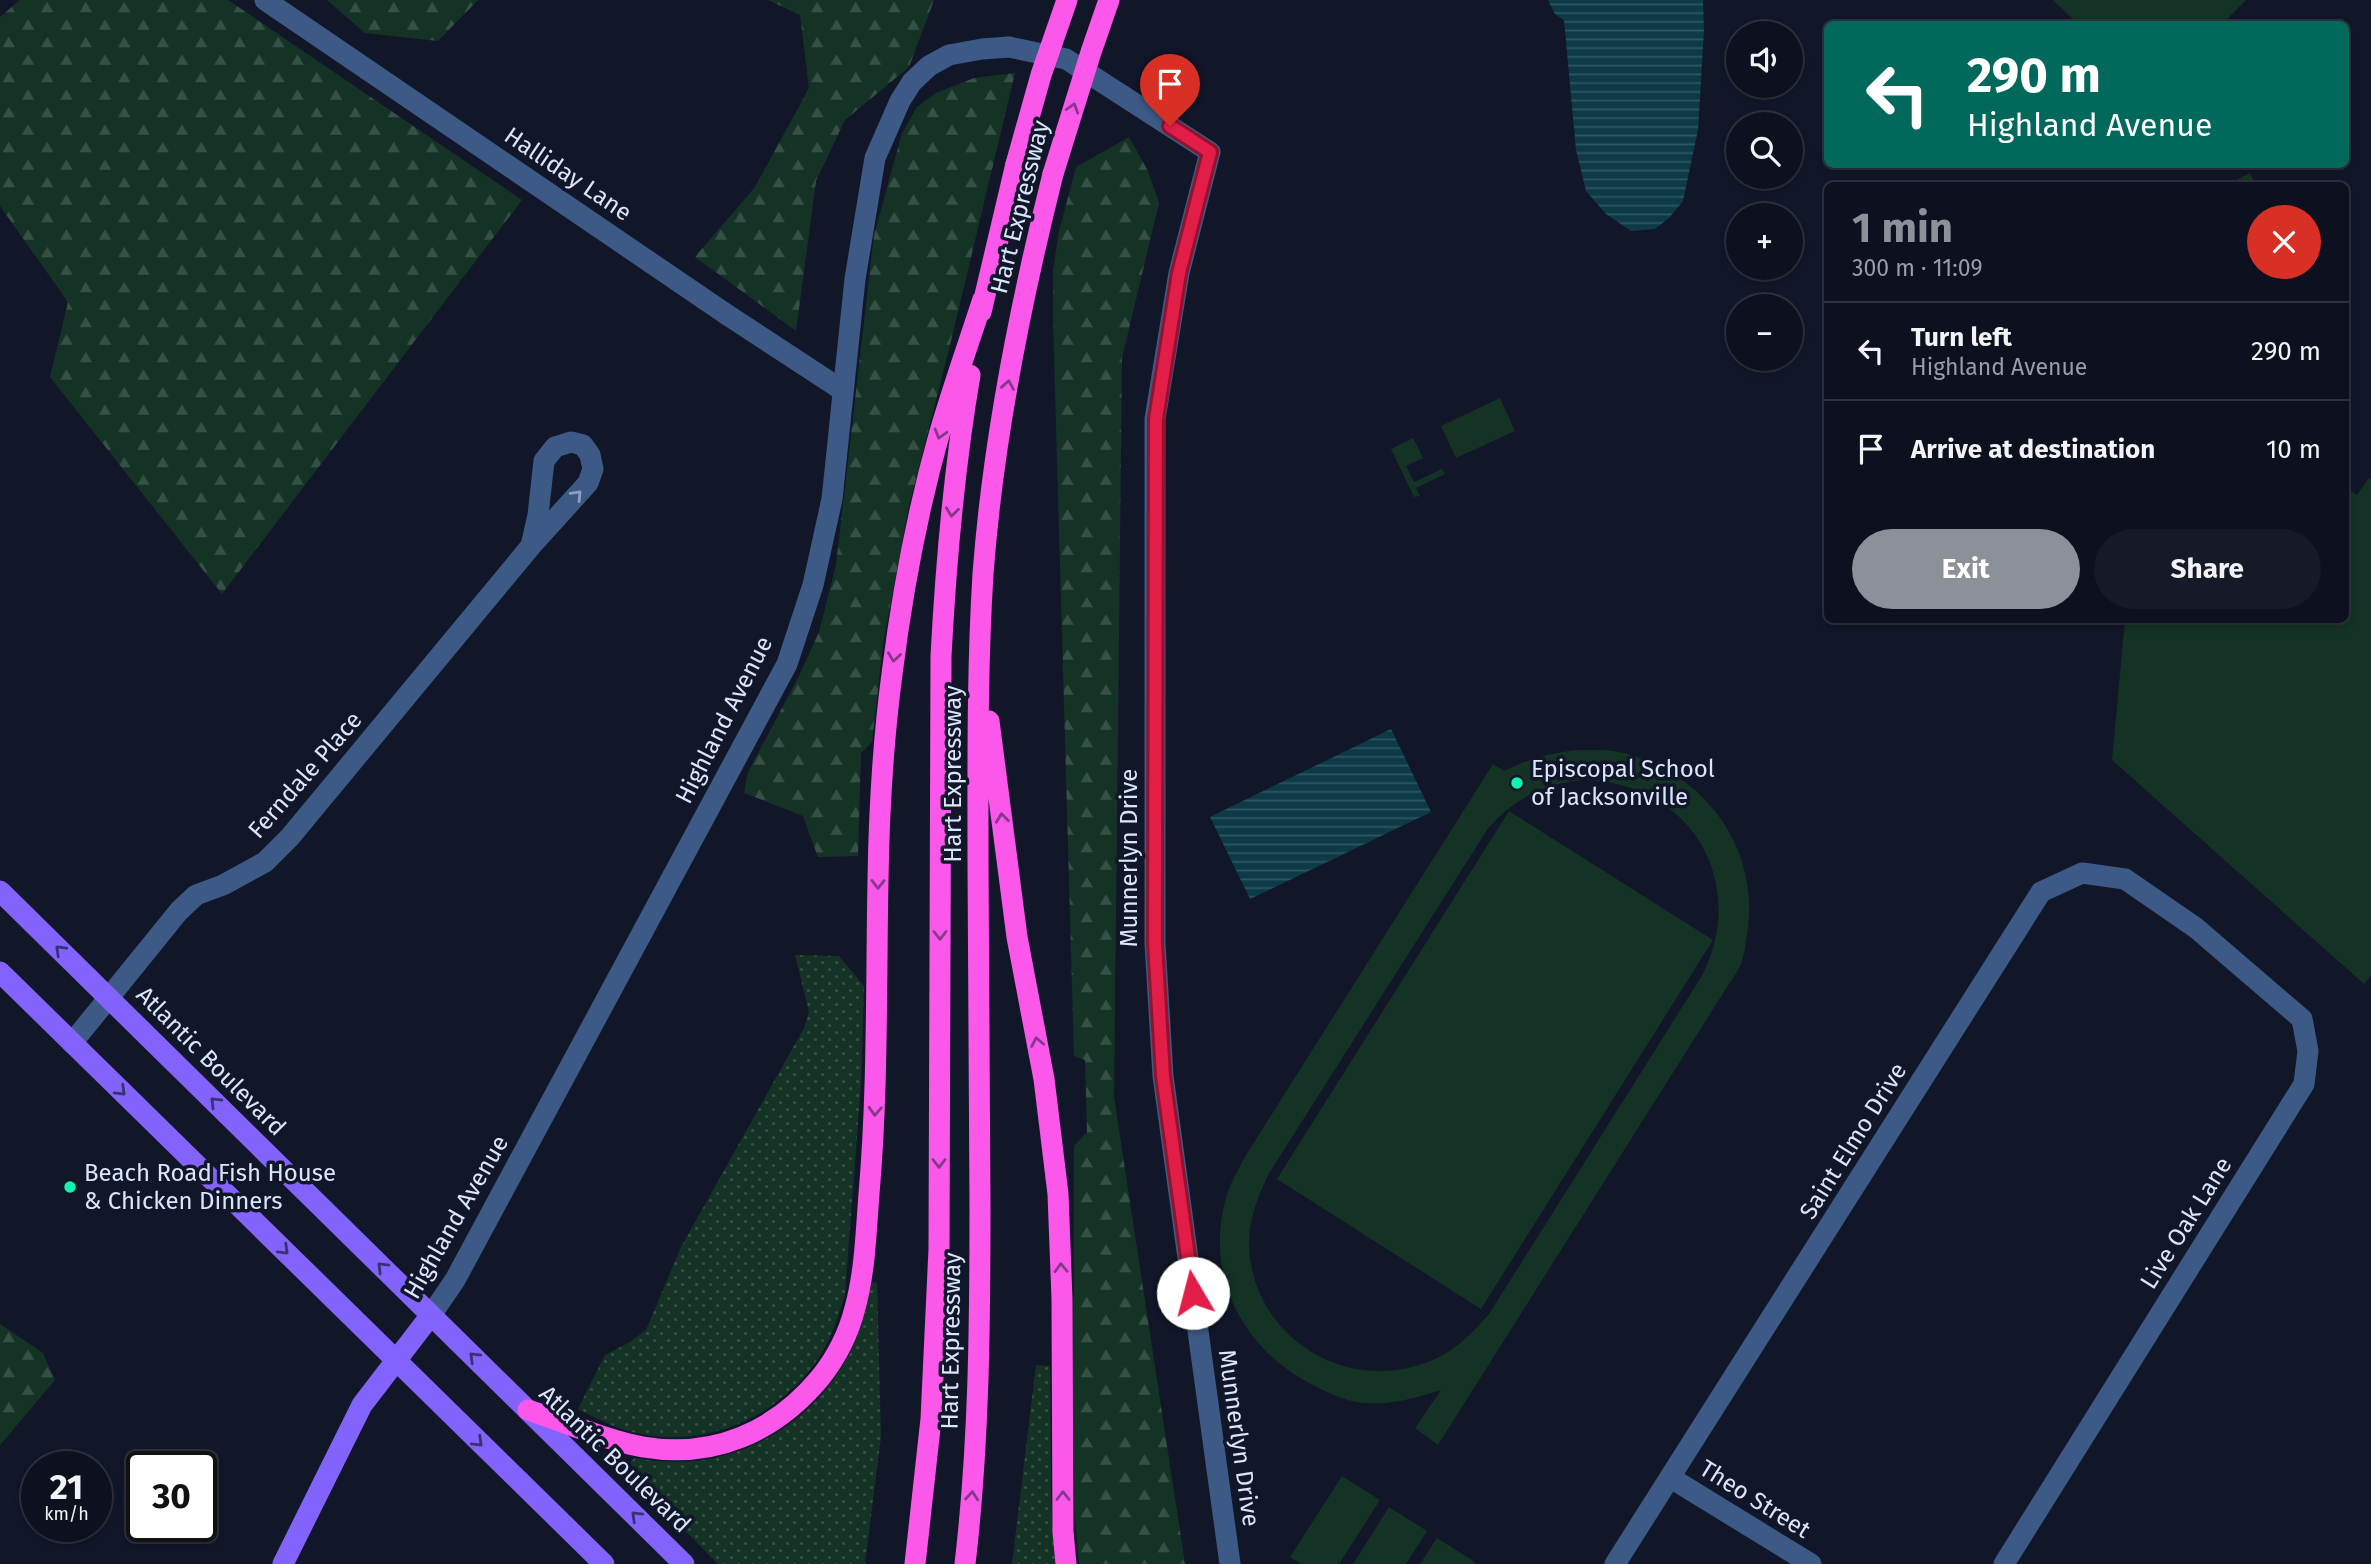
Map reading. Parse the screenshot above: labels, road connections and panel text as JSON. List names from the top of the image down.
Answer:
{
  "streets": {
    "highway": ["Hart Expressway"],
    "main road": ["Highland Avenue", "Atlantic Boulevard"],
    "street": [
      "Halliday Lane",
      "Ferndale Place",
      "Munnerlyn Drive",
      "Saint Elmo Drive",
      "Live Oak Lane",
      "Theo Street"
    ]
  },
  "crossings": [
    ["Halliday Lane", "Highland Avenue"],
    ["Highland Avenue", "Munnerlyn Drive"],
    ["Highland Avenue", "Atlantic Boulevard"],
    ["Ferndale Place", "Atlantic Boulevard"],
    ["Saint Elmo Drive", "Live Oak Lane"],
    ["Saint Elmo Drive", "Theo Street"]
  ],
  "places": ["Episcopal School of Jacksonville", "Beach Road Fish House & Chicken Dinners"],
  "page": {
    "map_buttons": ["+", "−"],
    "turn": ["290 m", "Highland Avenue"],
    "heading": ["1 min", "300 m · 11:09"],
    "list": [
      {
        "name": "Turn left",
        "note": "Highland Avenue",
        "value": "290 m"
      },
      {
        "name": "Arrive at destination",
        "value": "10 m"
      }
    ],
    "buttons": ["Exit", "Share"],
    "speed": "21 km/h",
    "limit": "30"
  }
}
